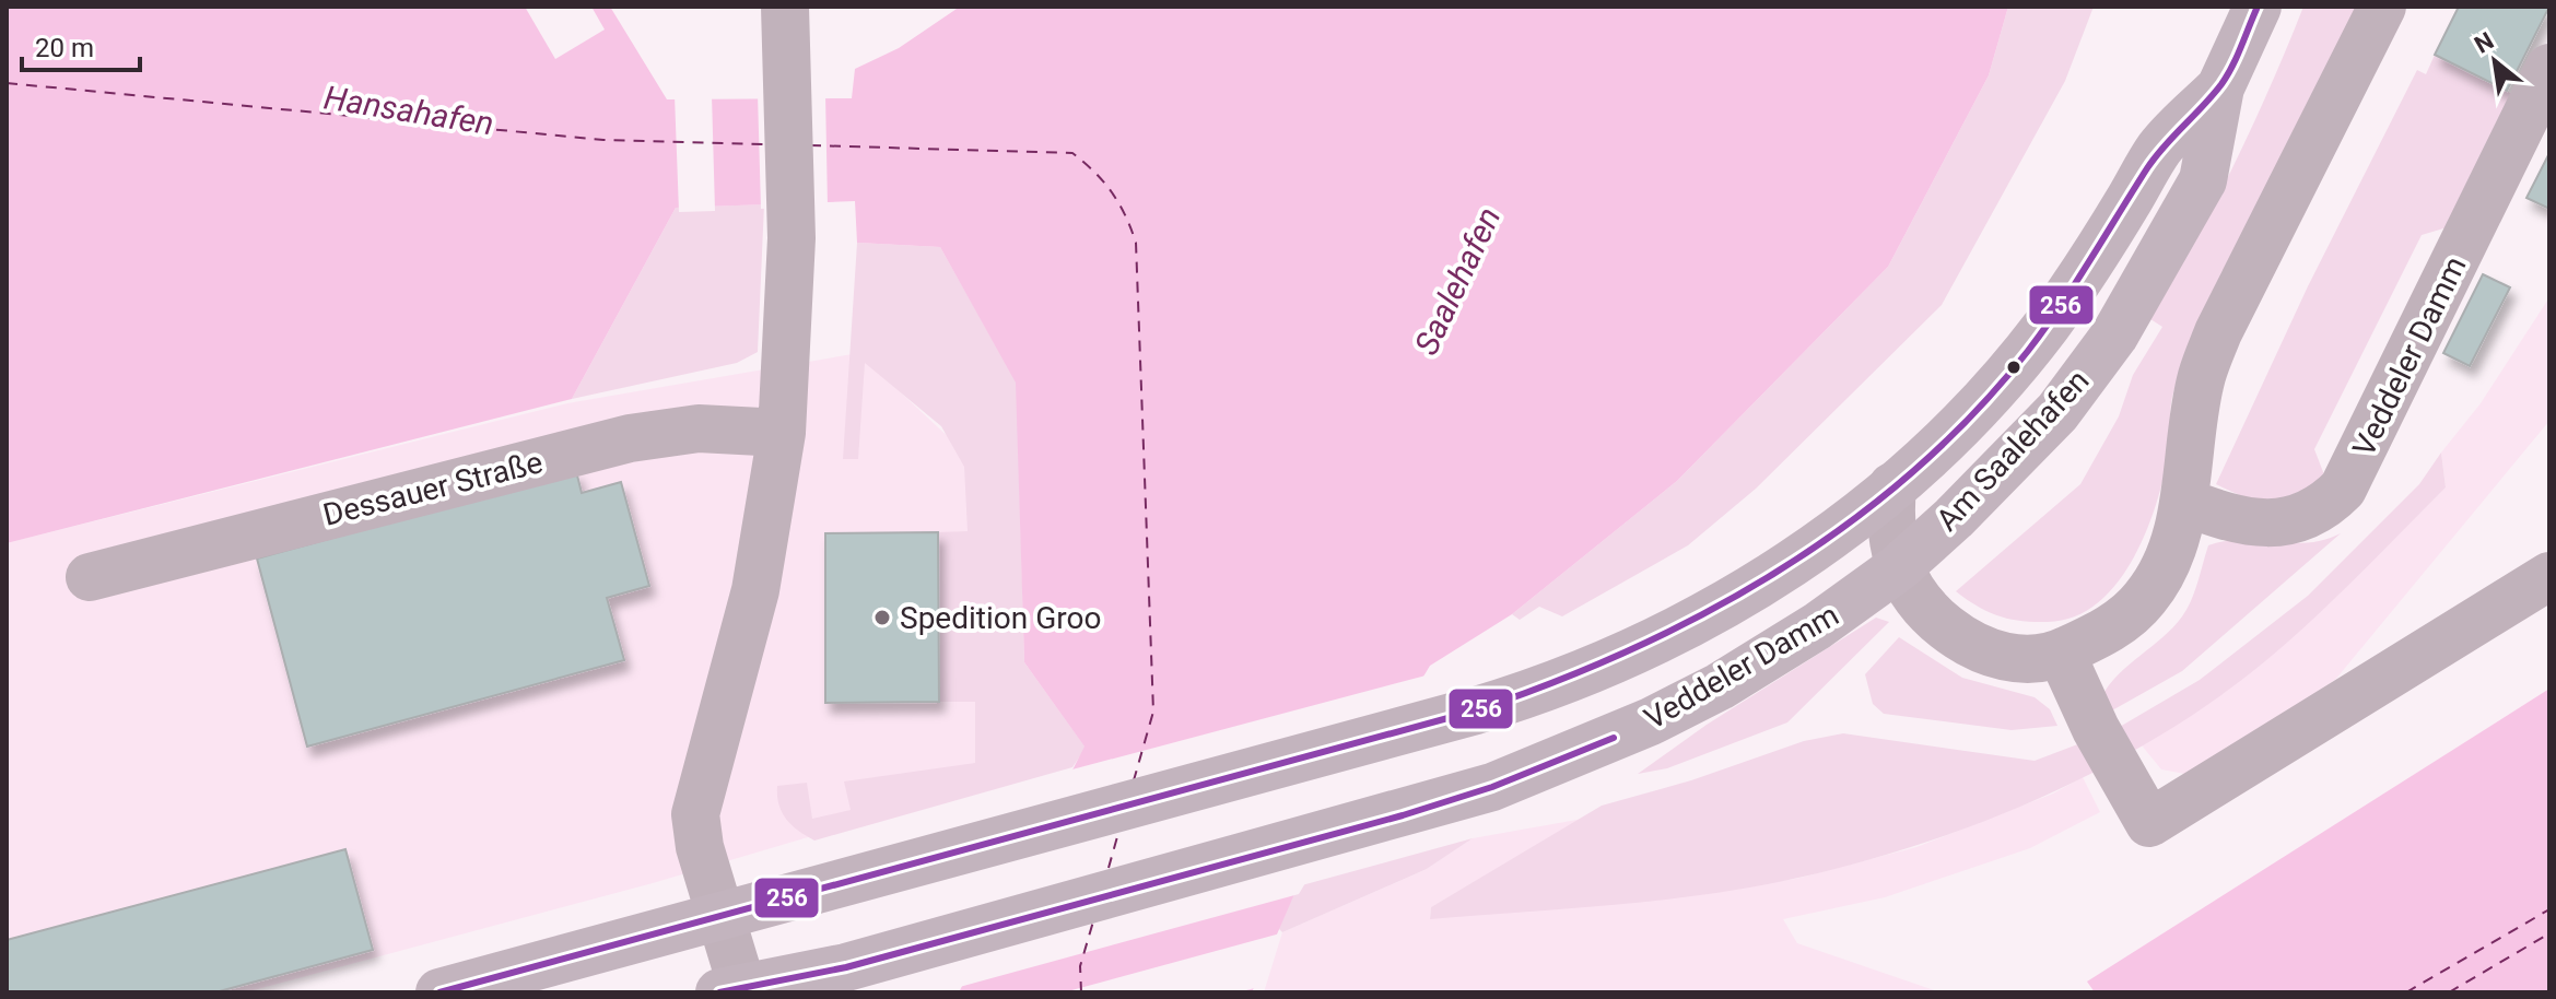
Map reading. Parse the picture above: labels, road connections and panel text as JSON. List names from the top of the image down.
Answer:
{
  "streets": {
    "main road": ["Veddeler Damm", "Am Saalehafen"],
    "street": ["Dessauer Straße"]
  },
  "crossings": [
    ["Veddeler Damm", "Am Saalehafen"]
  ],
  "water": ["Hansahafen", "Saalehafen"],
  "places": ["Spedition Groo"],
  "lines": ["transit line 256"],
  "scale_bar": "20 m",
  "north": "top left"
}
